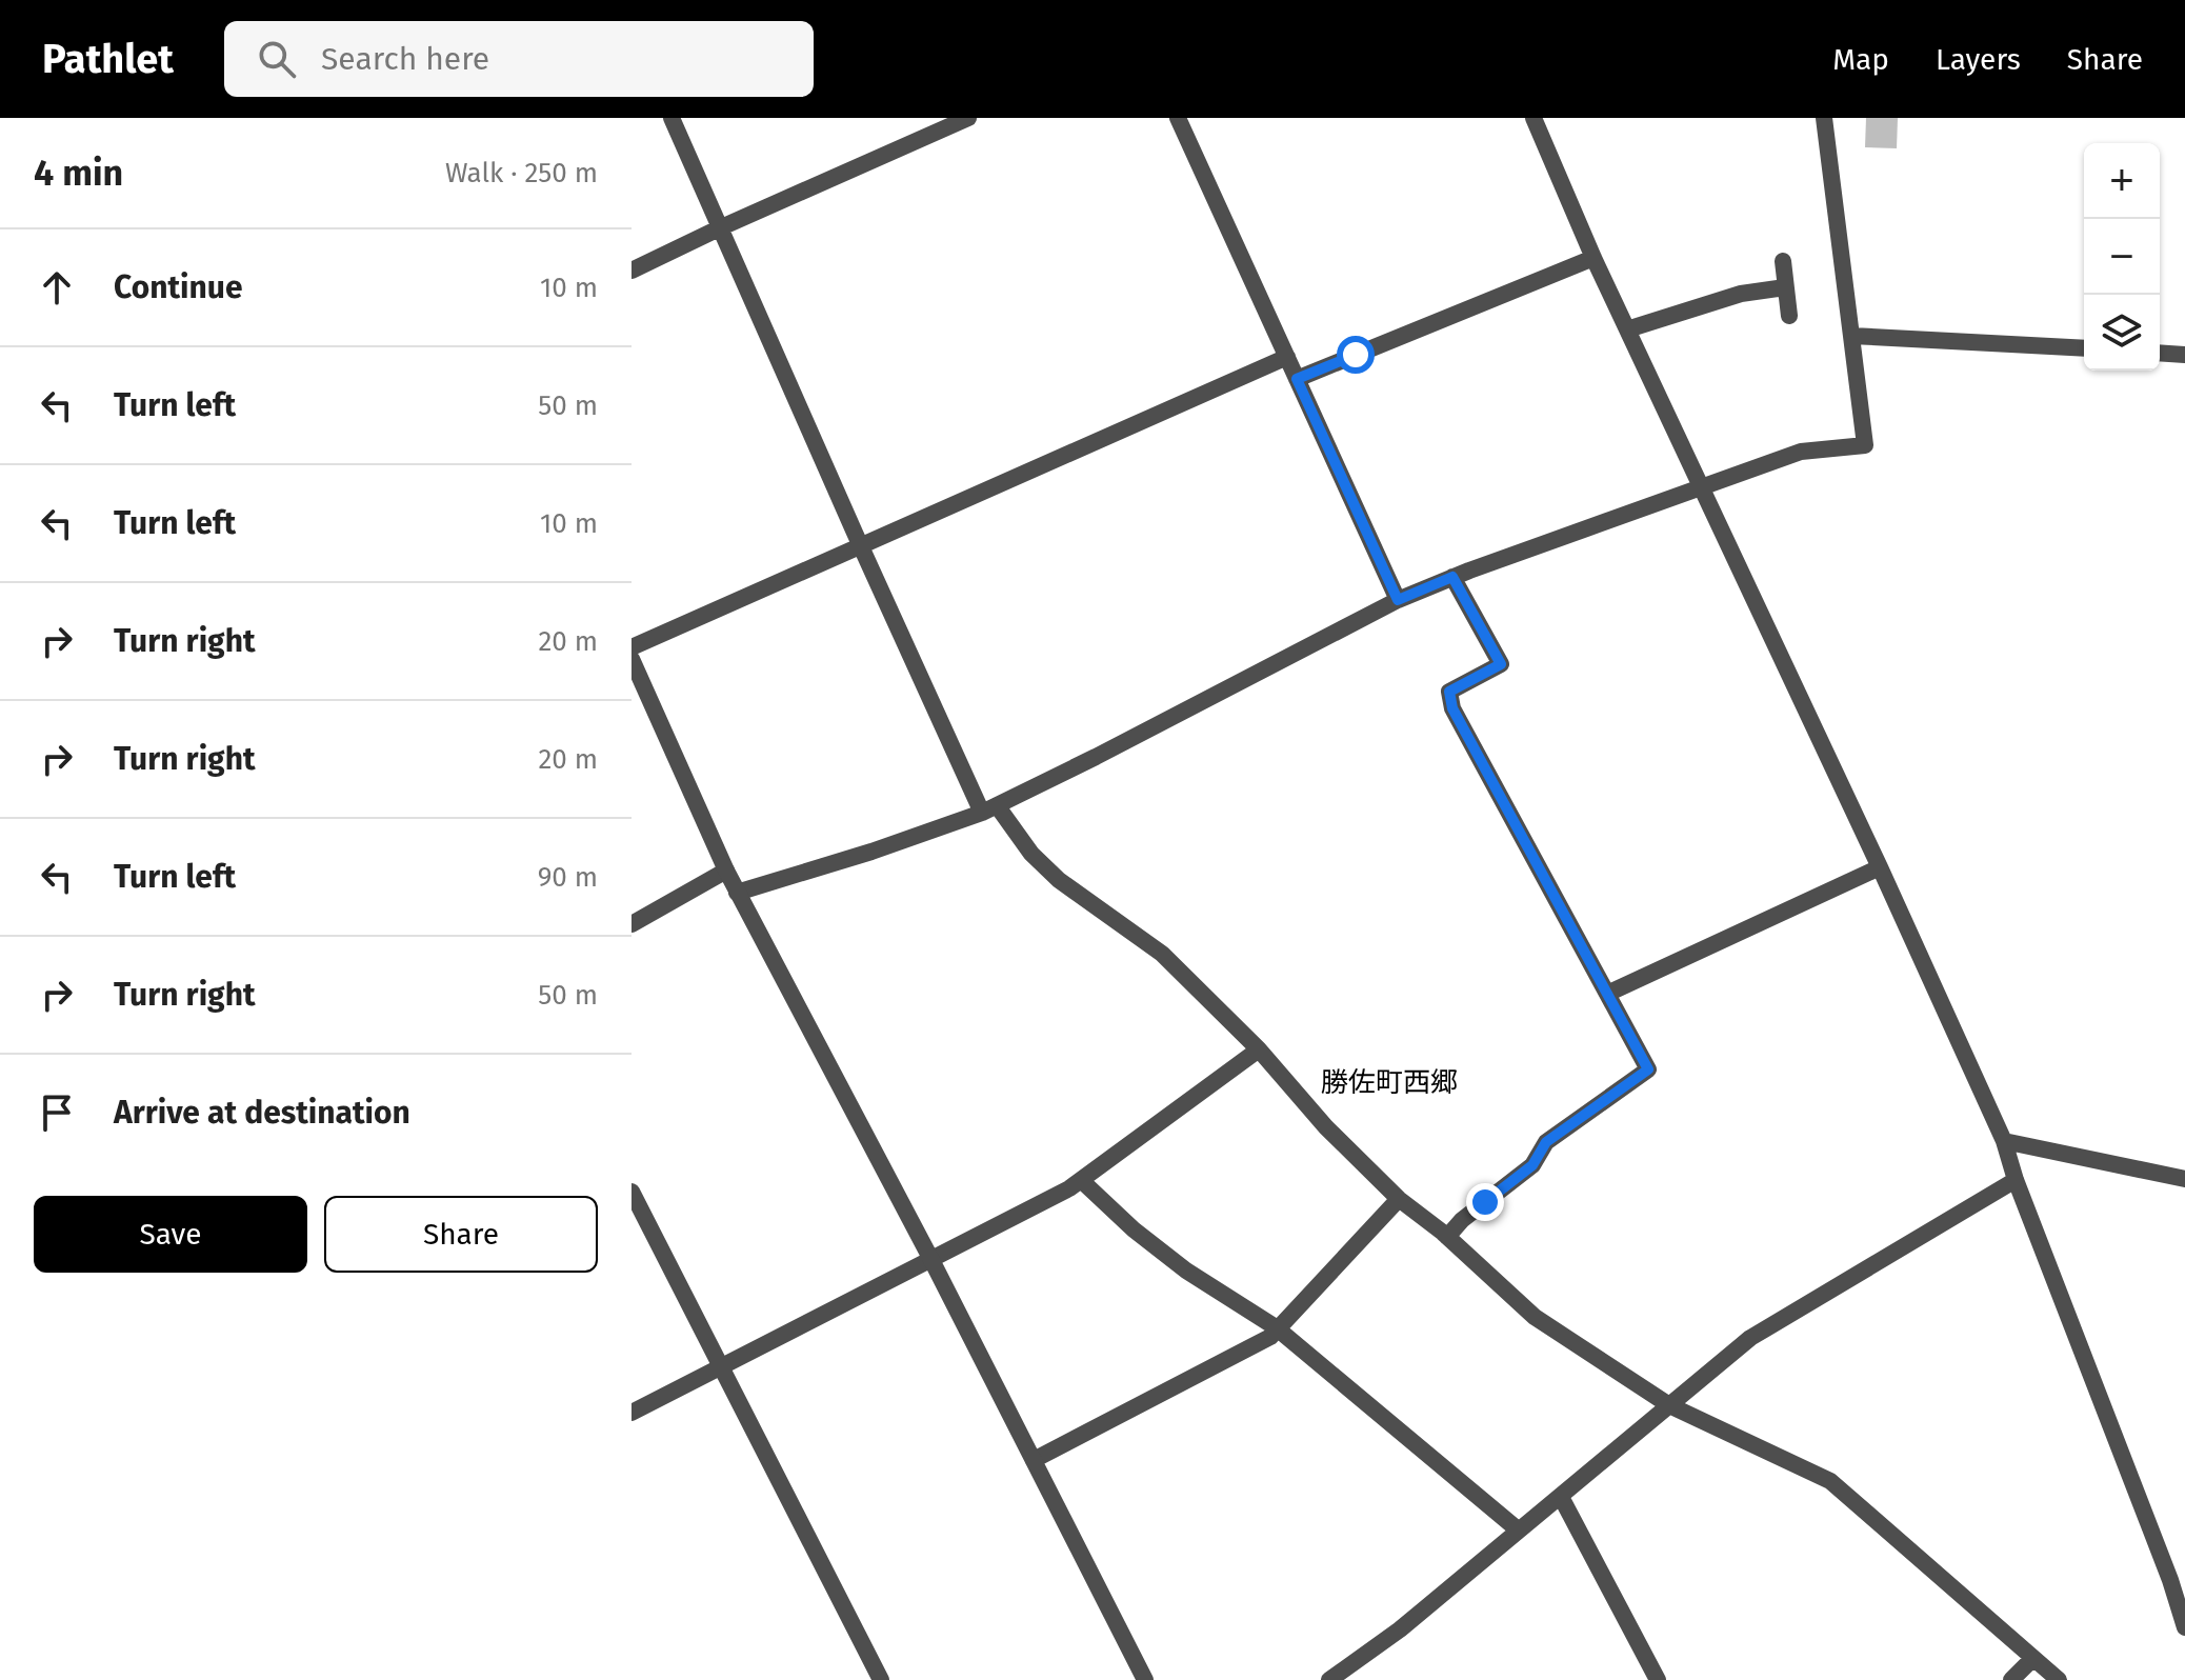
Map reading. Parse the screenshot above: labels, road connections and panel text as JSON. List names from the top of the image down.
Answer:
{
  "districts": ["勝佐町西郷"],
  "page": {
    "header": "Pathlet",
    "search": "Search here",
    "nav": ["Map", "Layers", "Share"],
    "heading": ["4 min", "Walk · 250 m"],
    "map_buttons": ["+", "−"],
    "list": [
      ["Continue", "10 m"],
      ["Turn left", "50 m"],
      ["Turn left", "10 m"],
      ["Turn right", "20 m"],
      ["Turn right", "20 m"],
      ["Turn left", "90 m"],
      ["Turn right", "50 m"],
      "Arrive at destination"
    ],
    "buttons": ["Save", "Share"]
  }
}
